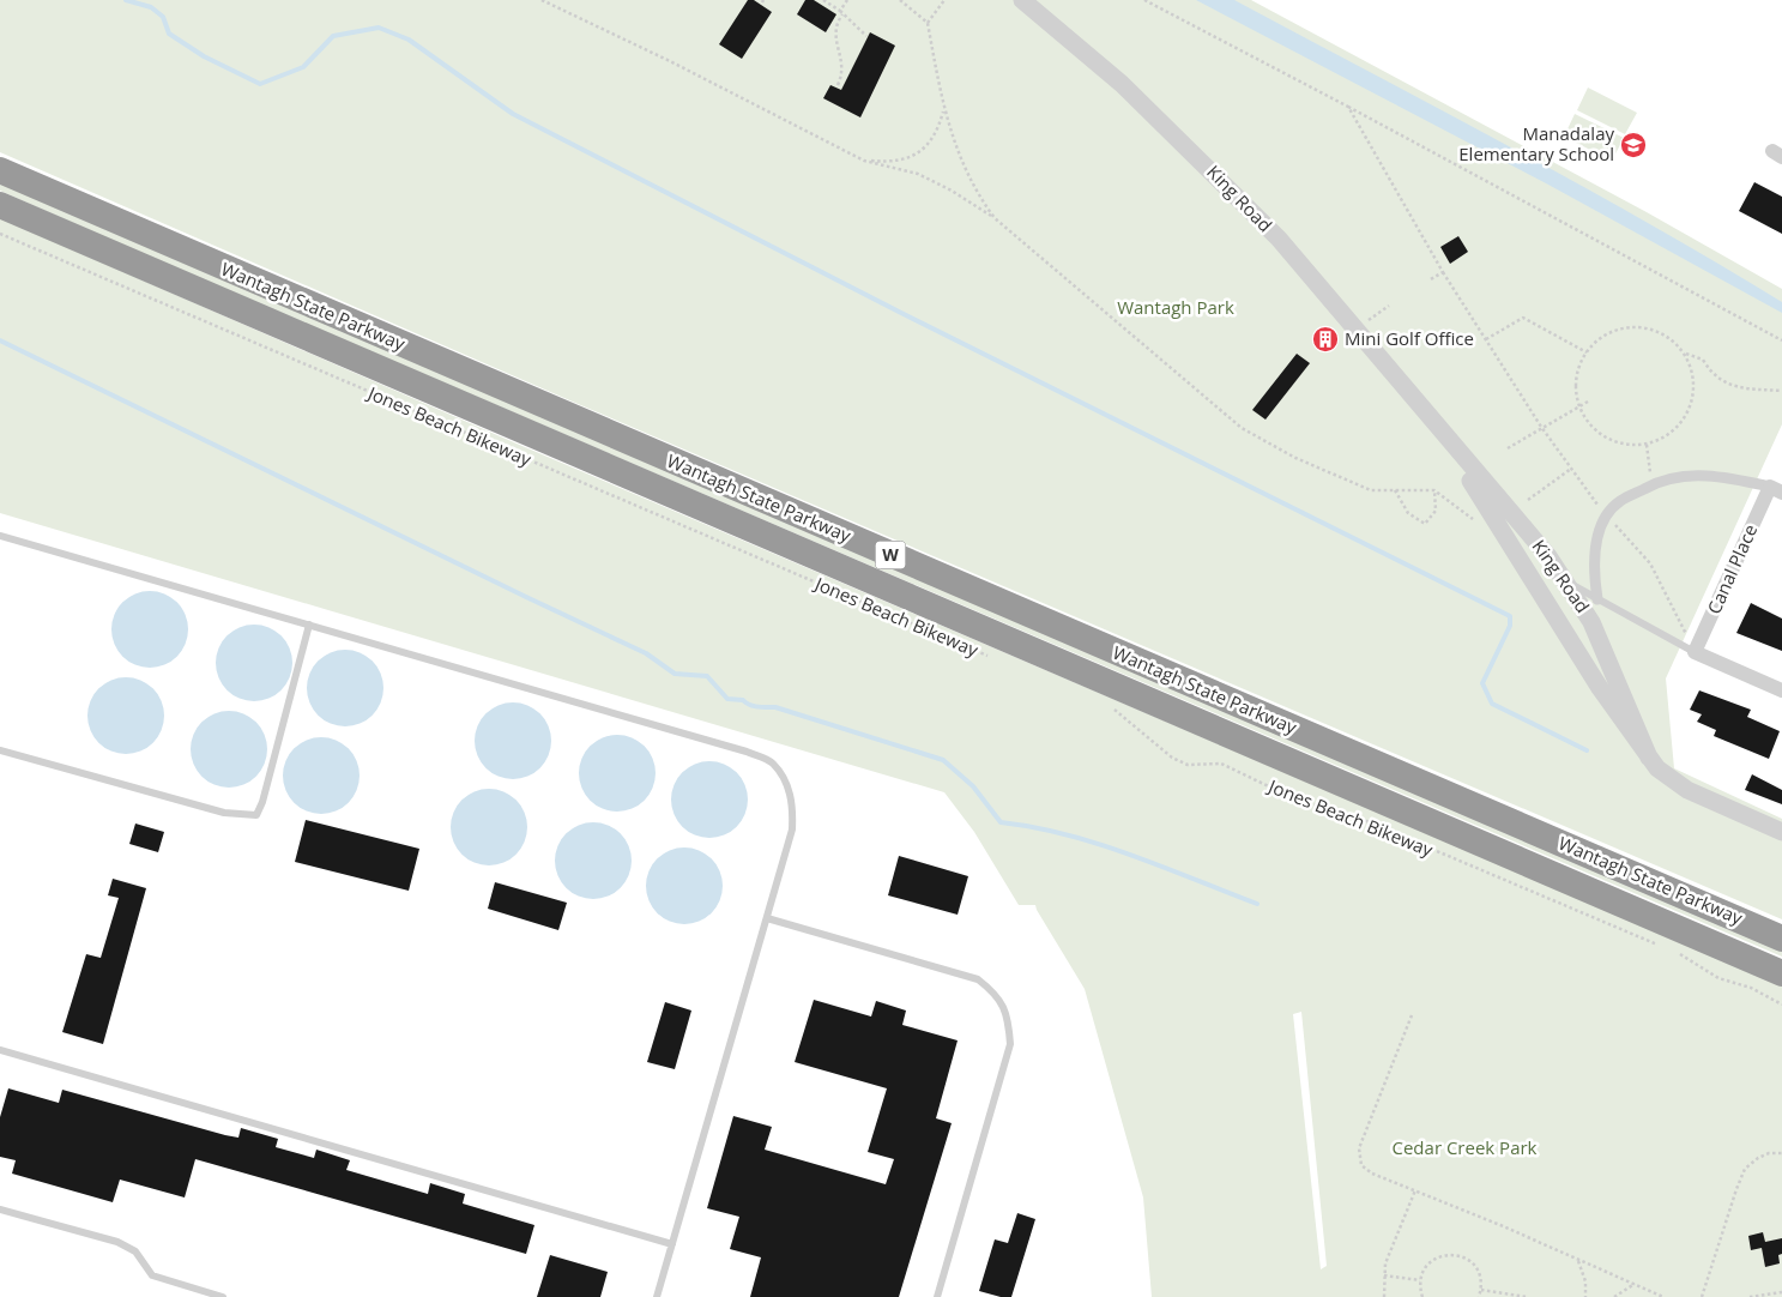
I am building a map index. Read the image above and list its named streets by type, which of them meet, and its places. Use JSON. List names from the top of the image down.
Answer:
{
  "streets": {
    "highway": ["Wantagh State Parkway", "W"],
    "street": ["King Road", "Canal Place"],
    "path": ["Jones Beach Bikeway"]
  },
  "parks": ["Wantagh Park", "Cedar Creek Park"],
  "places": {
    "school or university": ["Manadalay Elementary School"],
    "building": ["Mini Golf Office"]
  }
}
